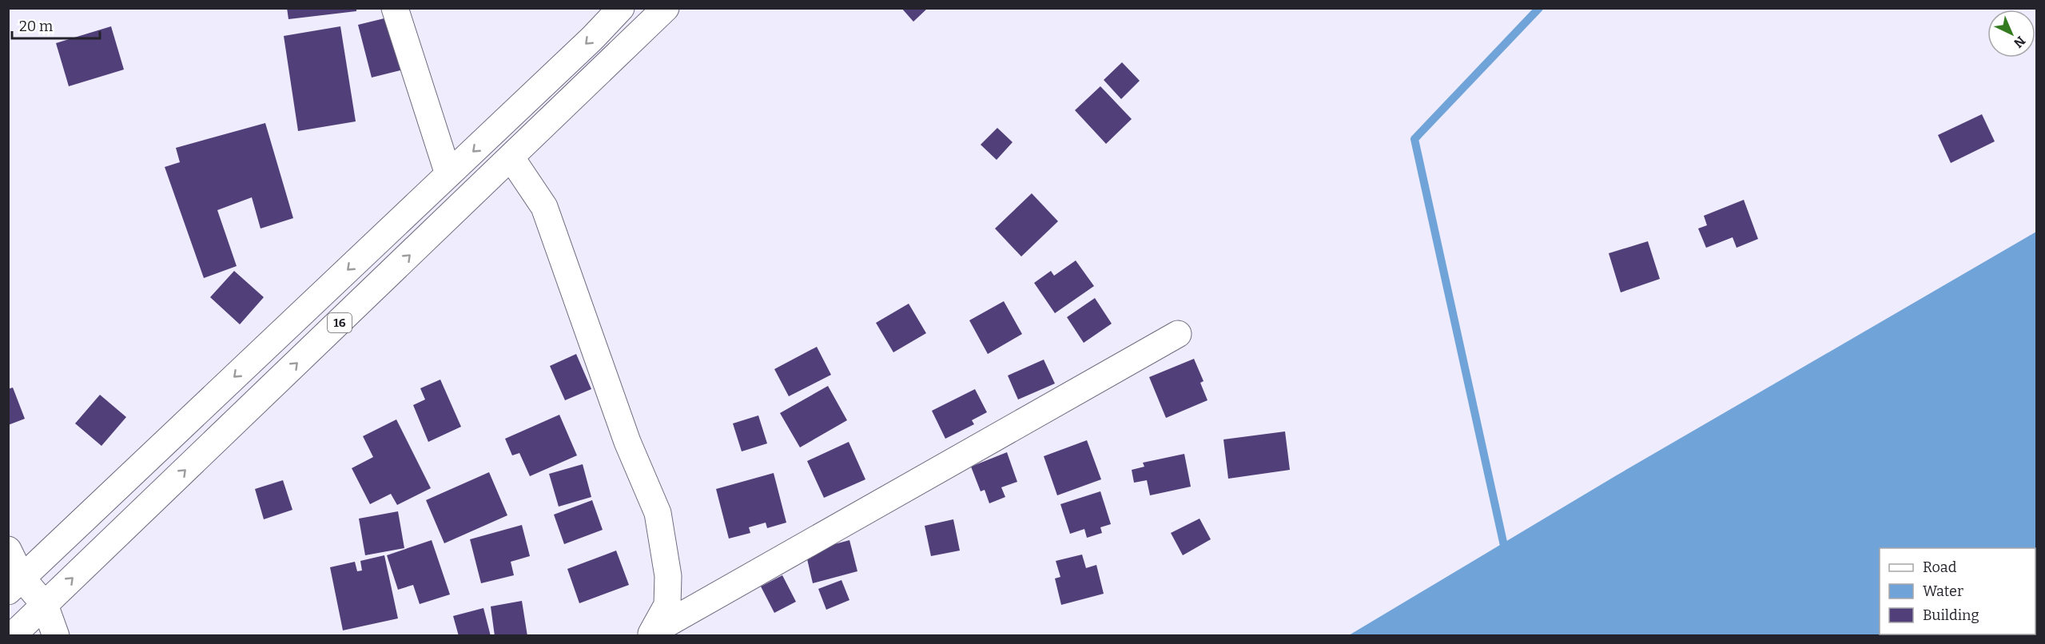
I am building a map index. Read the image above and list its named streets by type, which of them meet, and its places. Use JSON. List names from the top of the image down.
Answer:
{
  "streets": {
    "main road": ["16"]
  },
  "legend": ["Road", "Water", "Building"],
  "scale_bar": "20 m",
  "north": "bottom right"
}
